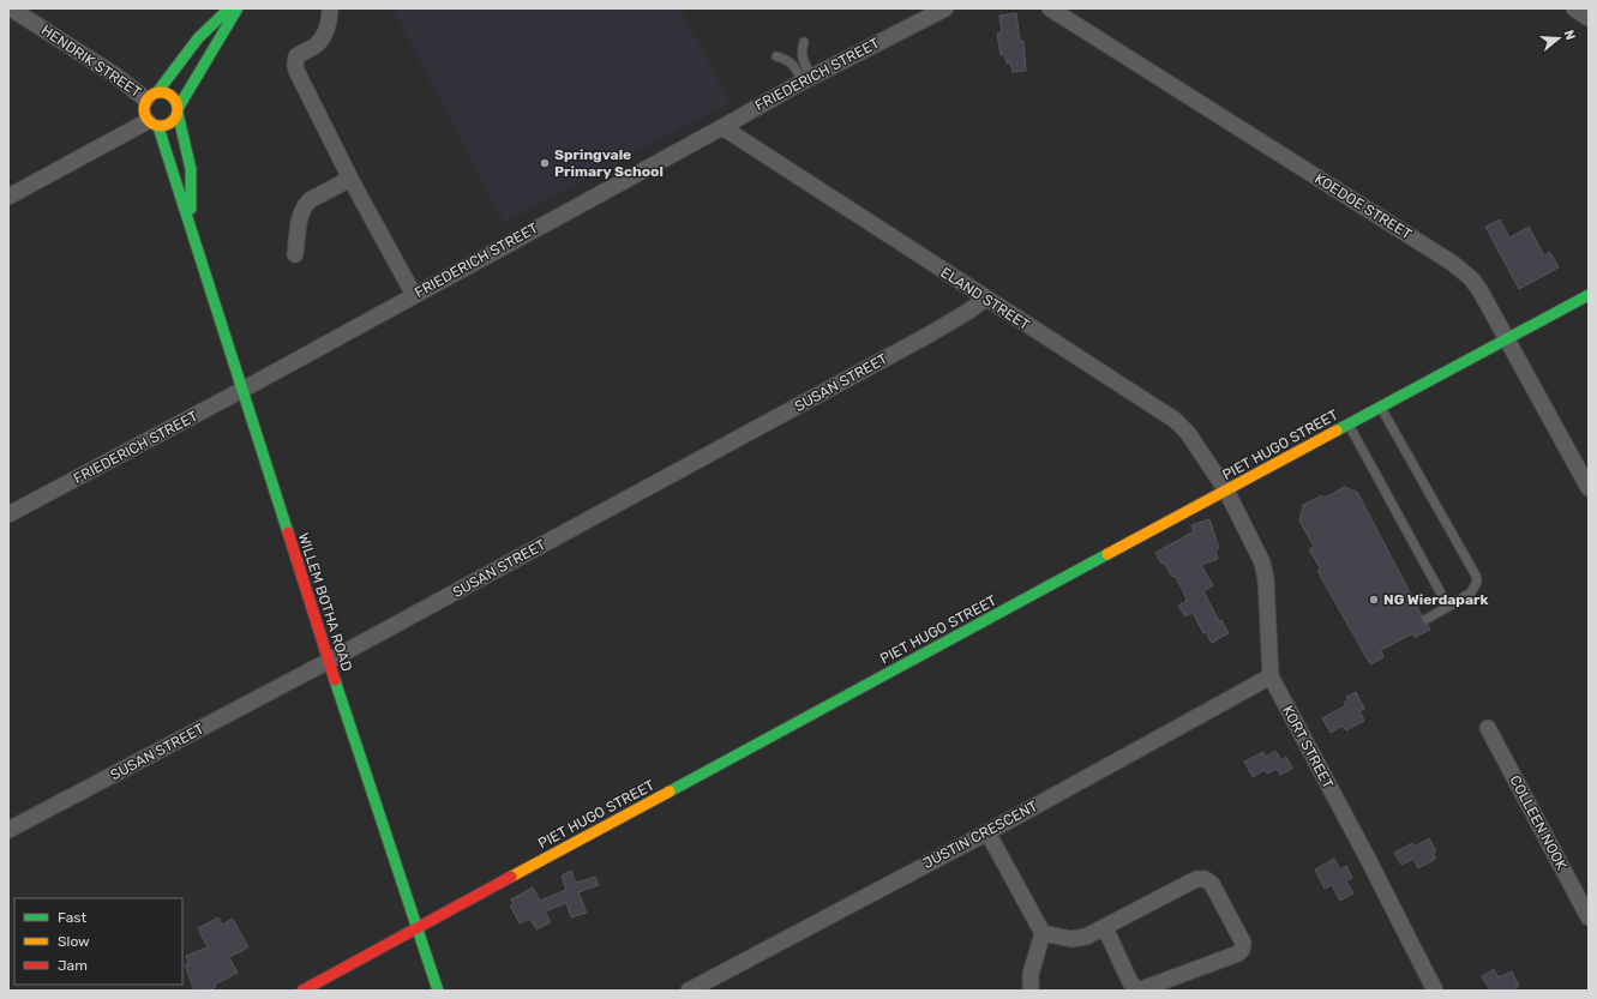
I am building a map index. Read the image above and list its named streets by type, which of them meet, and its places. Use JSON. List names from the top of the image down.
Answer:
{
  "streets": {
    "street": [
      "HENDRIK STREET",
      "FRIEDERICH STREET",
      "KOEDOE STREET",
      "ELAND STREET",
      "SUSAN STREET",
      "PIET HUGO STREET",
      "WILLEM BOTHA ROAD",
      "KORT STREET",
      "COLLEEN NOOK",
      "JUSTIN CRESCENT"
    ]
  },
  "crossings": [
    ["HENDRIK STREET", "WILLEM BOTHA ROAD"],
    ["FRIEDERICH STREET", "ELAND STREET"],
    ["FRIEDERICH STREET", "WILLEM BOTHA ROAD"],
    ["KOEDOE STREET", "PIET HUGO STREET"],
    ["ELAND STREET", "SUSAN STREET"],
    ["ELAND STREET", "PIET HUGO STREET"],
    ["ELAND STREET", "KORT STREET"],
    ["SUSAN STREET", "WILLEM BOTHA ROAD"],
    ["PIET HUGO STREET", "WILLEM BOTHA ROAD"],
    ["PIET HUGO STREET", "KORT STREET"],
    ["KORT STREET", "JUSTIN CRESCENT"]
  ],
  "places": ["Springvale Primary School", "NG Wierdapark"],
  "legend": ["Fast", "Slow", "Jam"],
  "north": "right"
}
